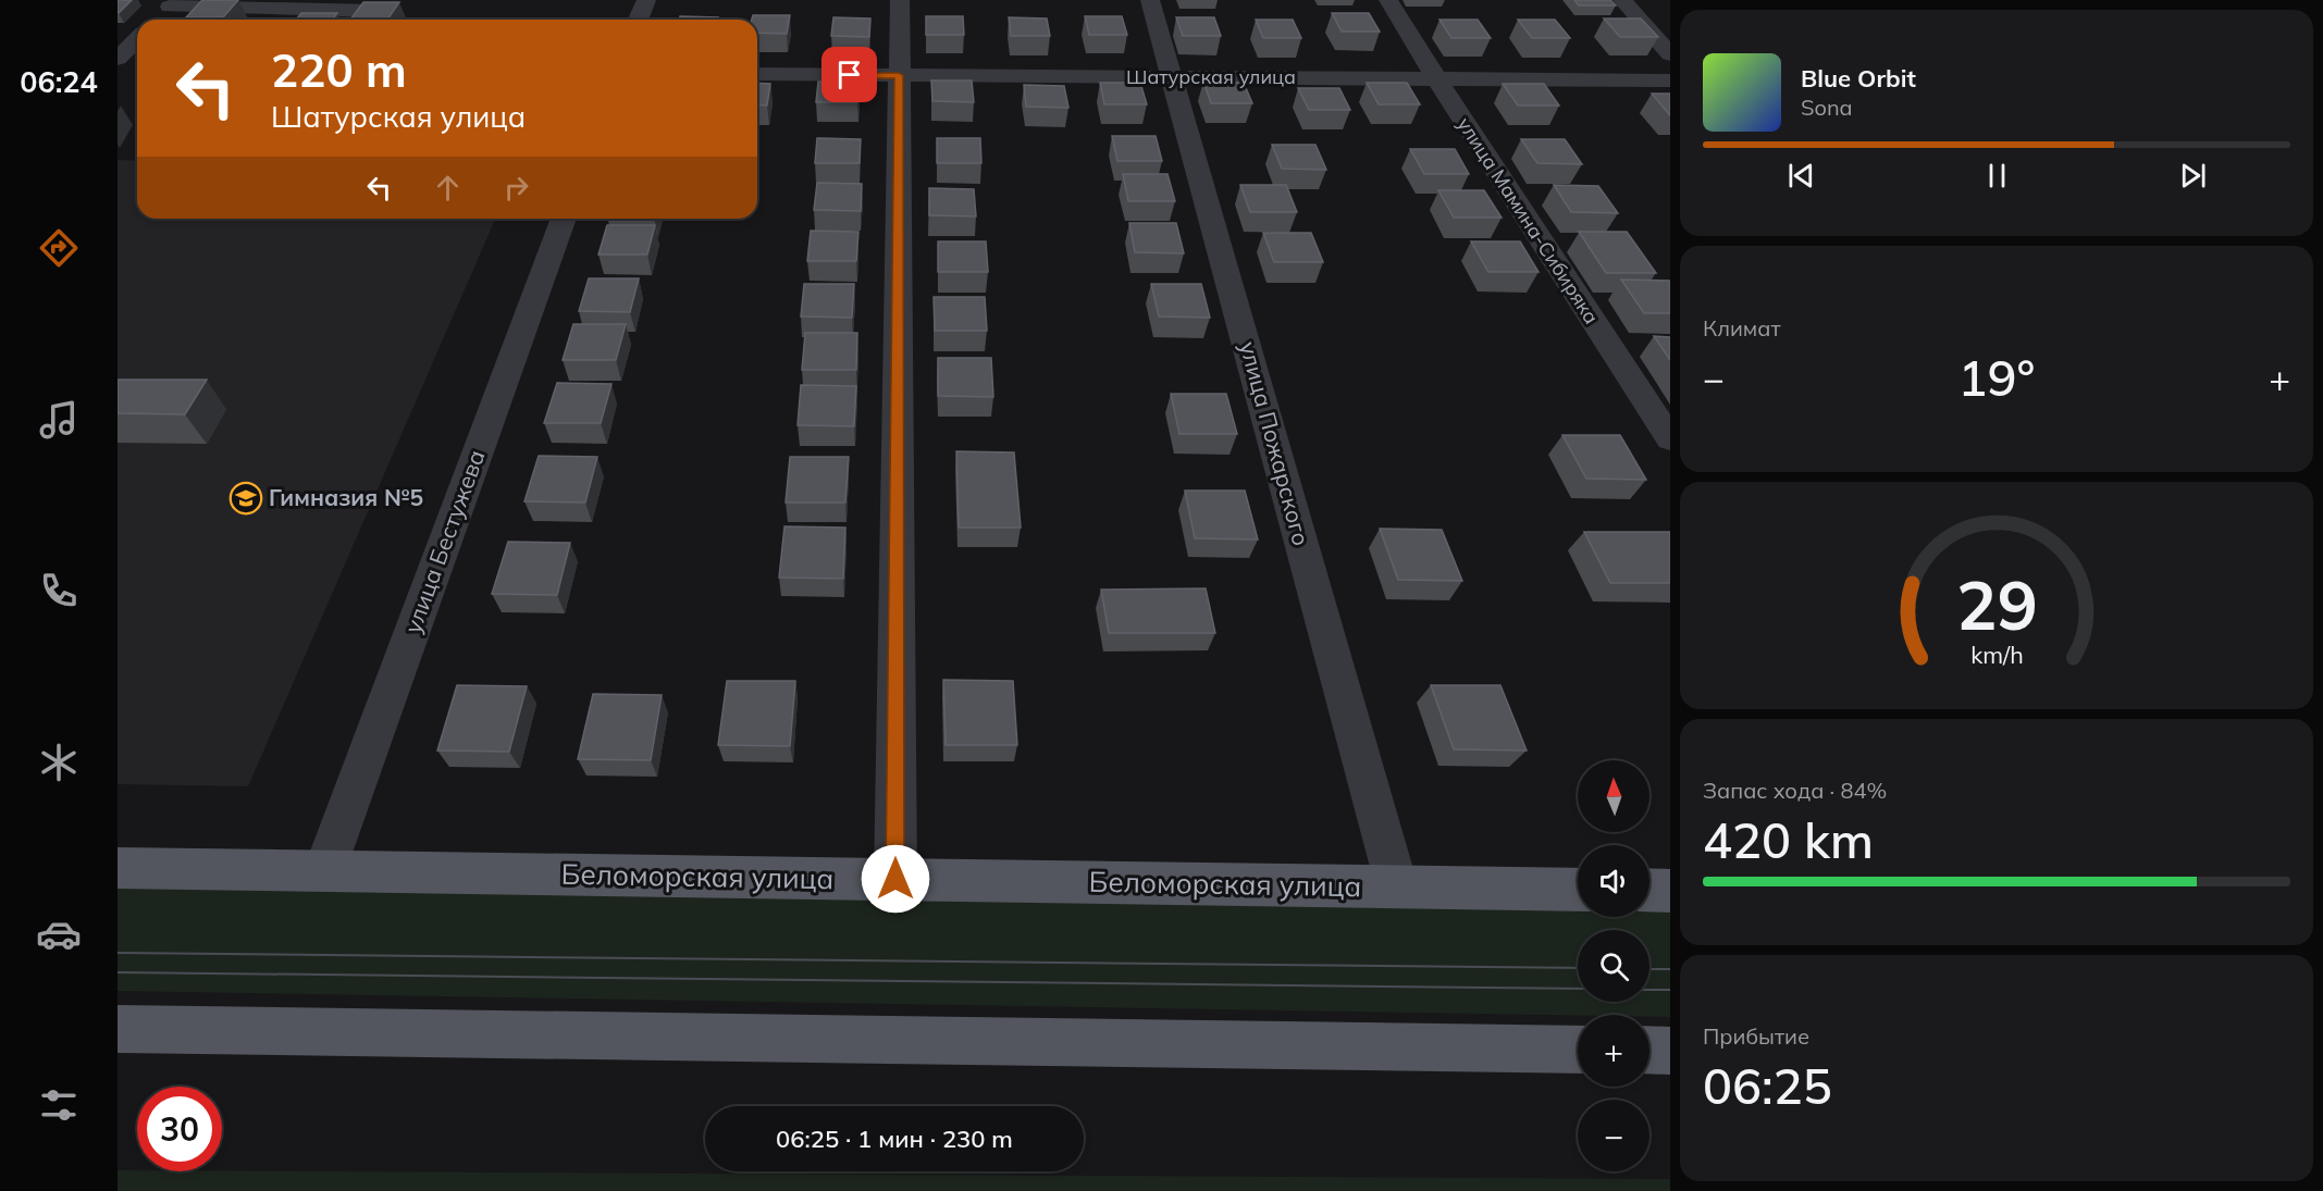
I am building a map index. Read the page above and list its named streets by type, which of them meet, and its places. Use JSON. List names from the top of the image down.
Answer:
{
  "streets": {
    "main road": ["Беломорская улица"],
    "street": [
      "Шатурская улица",
      "улица Мамина-Сибиряка",
      "улица Пожарского",
      "улица Бестужева"
    ]
  },
  "crossings": [
    ["Шатурская улица", "улица Мамина-Сибиряка"],
    ["Шатурская улица", "улица Пожарского"],
    ["улица Пожарского", "Беломорская улица"],
    ["улица Бестужева", "Беломорская улица"]
  ],
  "places": {
    "school or university": ["Гимназия №5"]
  },
  "north": "top",
  "page": {
    "tabs": "06:24",
    "turn": ["220 m", "Шатурская улица"],
    "song": ["Blue Orbit", "Sona"],
    "tile": [
      "Климат",
      ["Запас хода · 84%", "420 km"],
      ["Прибытие", "06:25"]
    ],
    "heat": ["−", "19°", "+"],
    "map_buttons": ["+", "−"],
    "limit": "30",
    "trip": "06:25 · 1 мин · 230 m",
    "gauge": ["29", "km/h"]
  }
}
